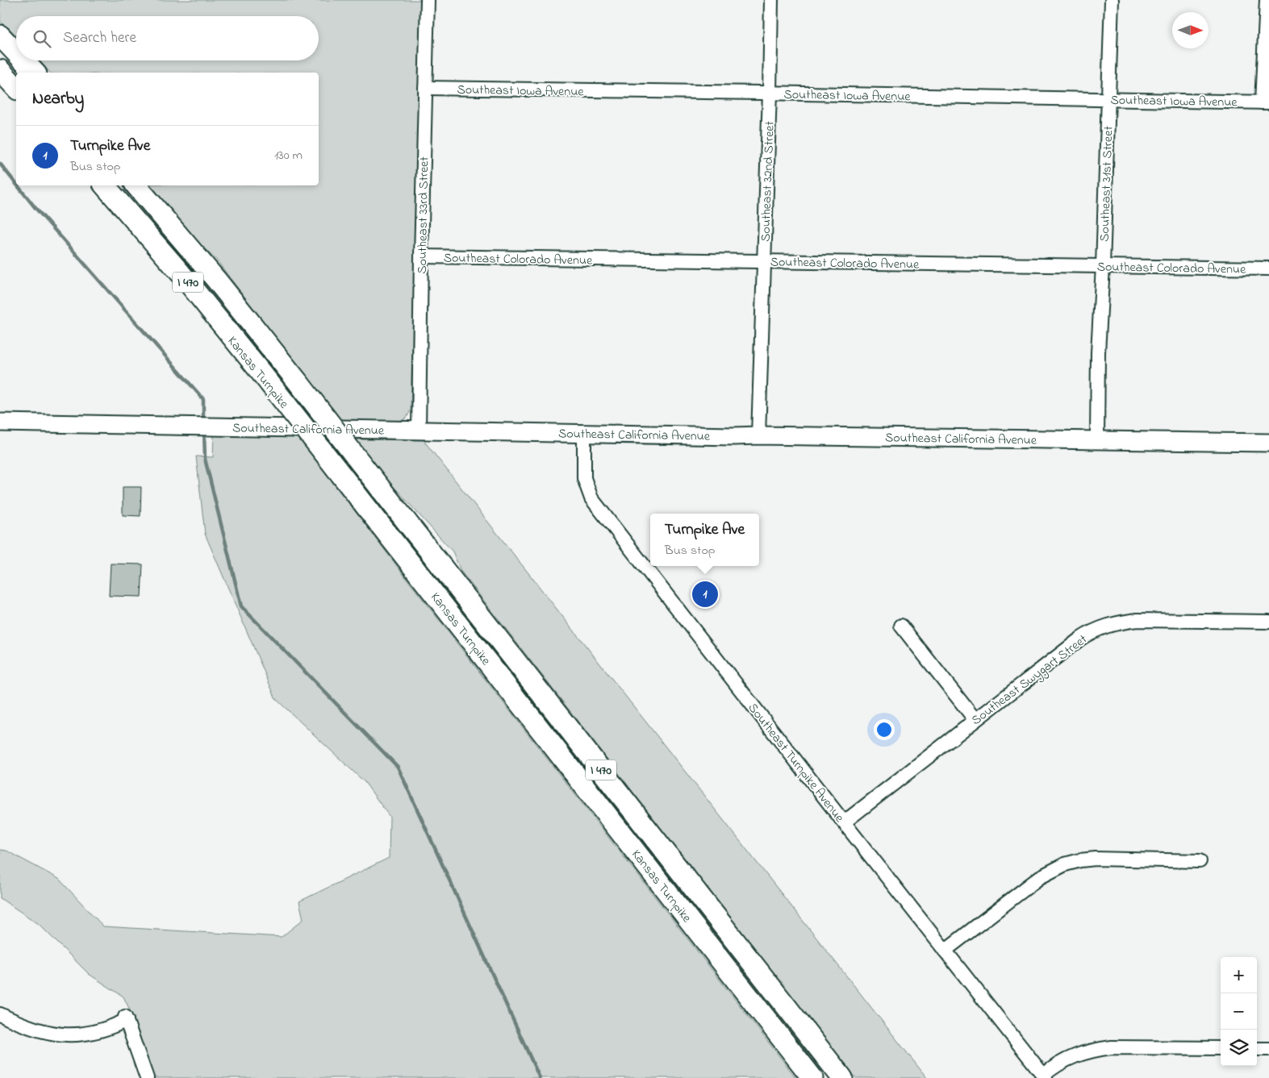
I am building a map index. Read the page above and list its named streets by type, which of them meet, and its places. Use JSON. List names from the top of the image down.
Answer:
{
  "streets": {
    "highway": ["I 470", "Kansas Turnpike"],
    "main road": ["Southeast California Avenue"],
    "street": [
      "Southeast Iowa Avenue",
      "Southeast 32nd Street",
      "Southeast 31st Street",
      "Southeast 33rd Street",
      "Southeast Colorado Avenue",
      "Southeast Swygart Street",
      "Southeast Turnpike Avenue"
    ]
  },
  "crossings": [
    ["Southeast Iowa Avenue", "Southeast 32nd Street"],
    ["Southeast Iowa Avenue", "Southeast 31st Street"],
    ["Southeast Iowa Avenue", "Southeast 33rd Street"],
    ["Southeast 32nd Street", "Southeast Colorado Avenue"],
    ["Southeast 32nd Street", "Southeast California Avenue"],
    ["Southeast 31st Street", "Southeast Colorado Avenue"],
    ["Southeast 31st Street", "Southeast California Avenue"],
    ["Southeast 33rd Street", "Southeast Colorado Avenue"],
    ["Southeast 33rd Street", "Southeast California Avenue"],
    ["Southeast California Avenue", "Southeast Turnpike Avenue"],
    ["Southeast Swygart Street", "Southeast Turnpike Avenue"]
  ],
  "north": "right",
  "page": {
    "search": "Search here",
    "heading": "Nearby",
    "list": [
      {
        "mark": "1",
        "name": "Turnpike Ave",
        "note": "Bus stop",
        "value": "130 m"
      }
    ],
    "popup": ["Turnpike Ave", "Bus stop"],
    "pins": "1",
    "map_buttons": ["+", "−"]
  }
}
